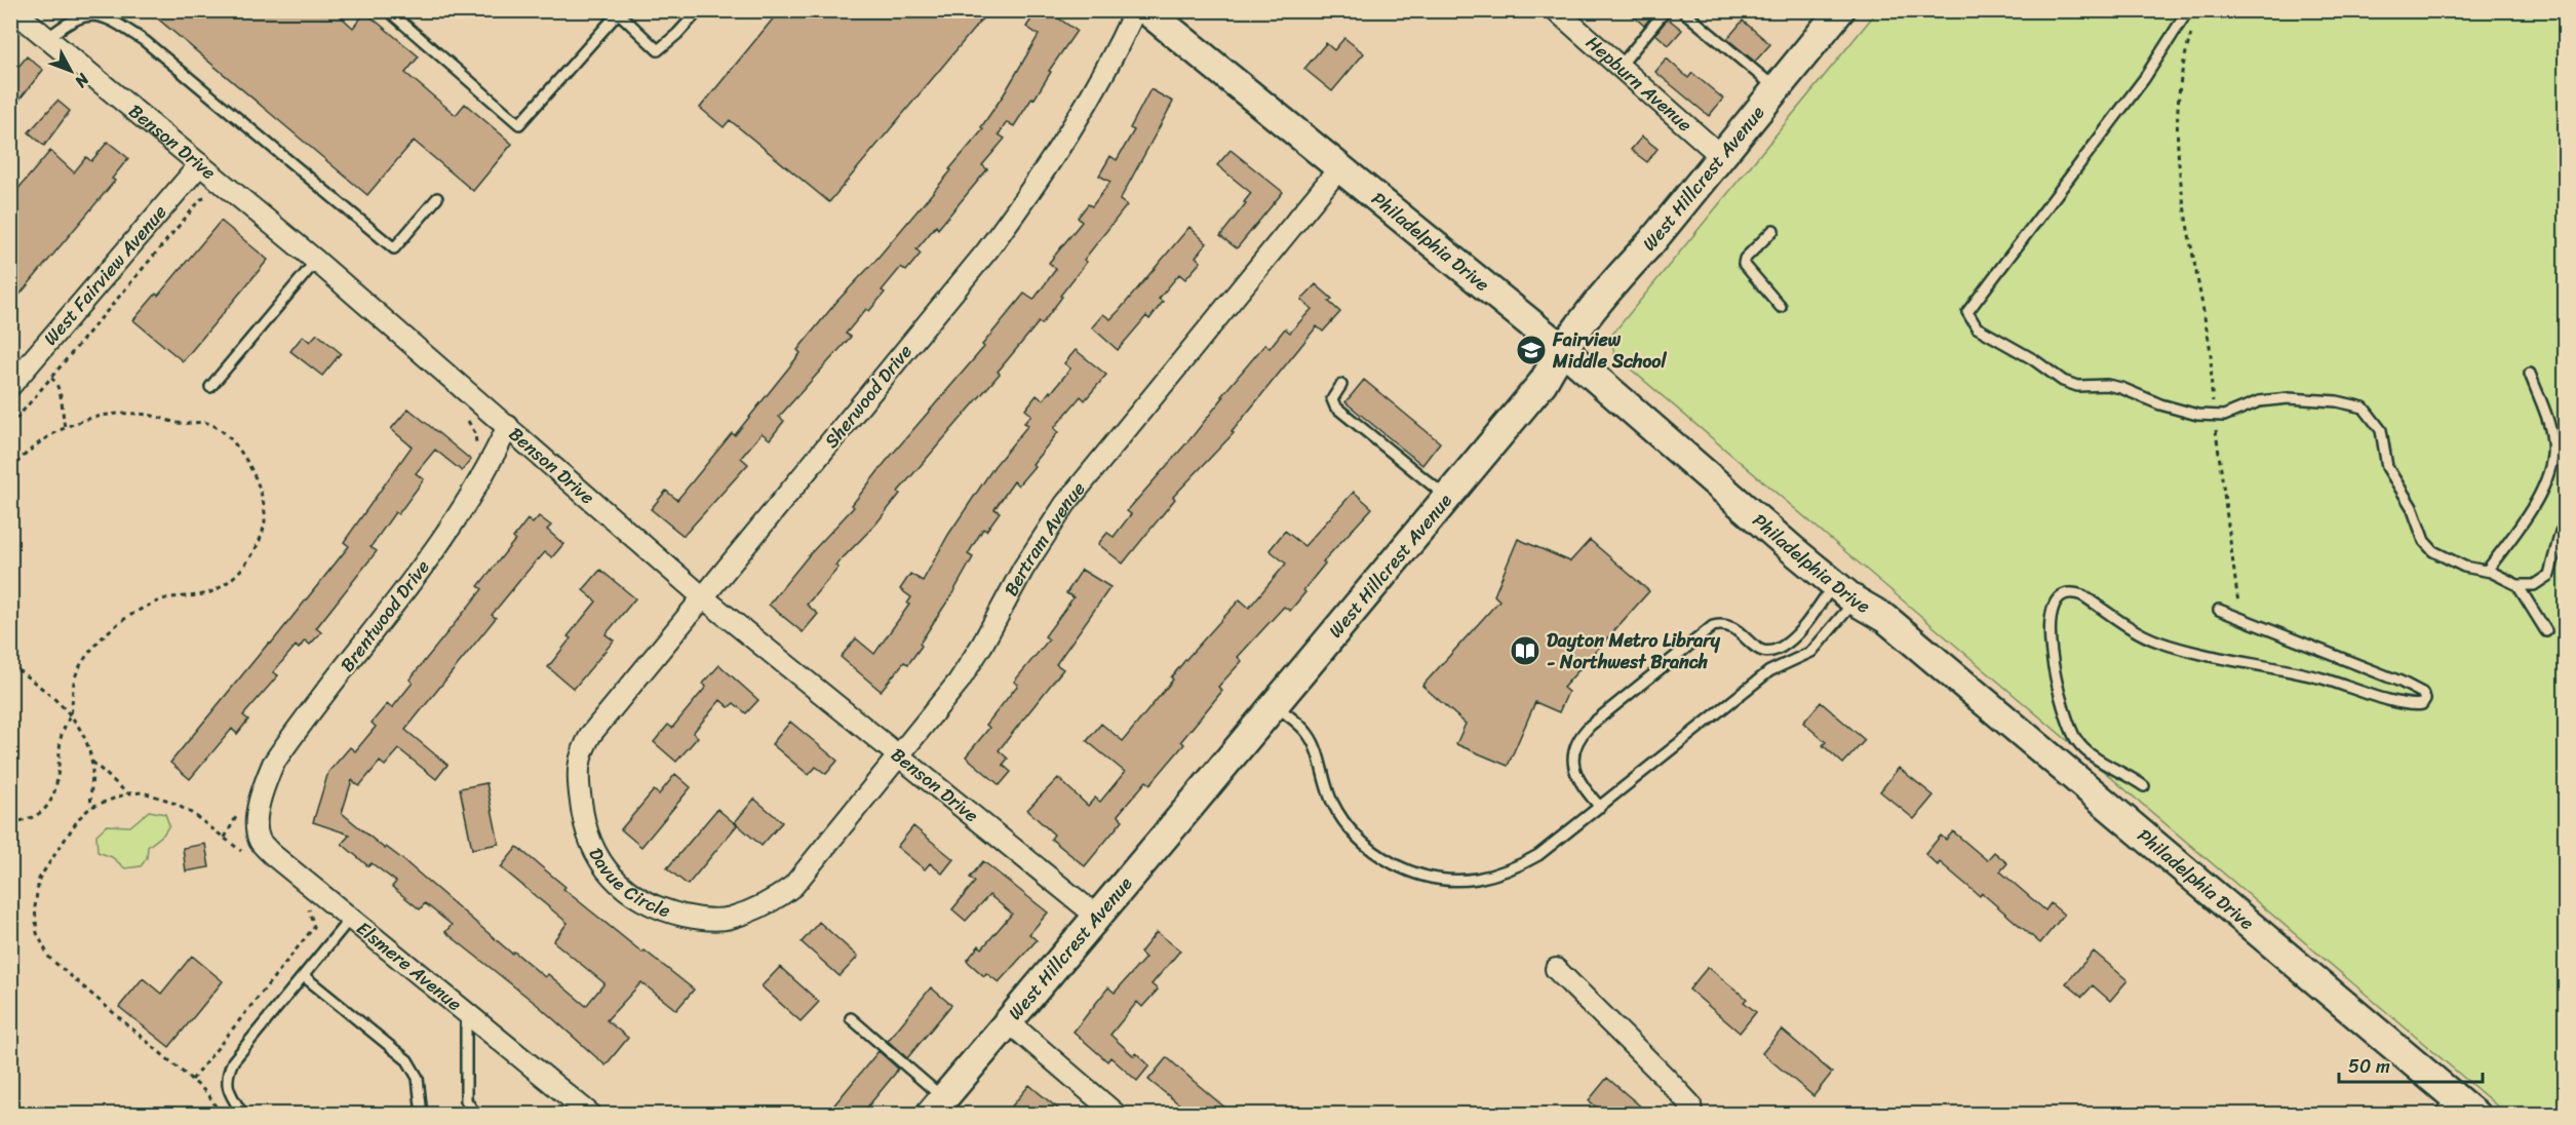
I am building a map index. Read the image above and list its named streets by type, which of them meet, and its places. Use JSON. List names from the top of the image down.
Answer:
{
  "streets": {
    "main road": ["West Hillcrest Avenue", "Philadelphia Drive"],
    "street": [
      "Hepburn Avenue",
      "Benson Drive",
      "West Fairview Avenue",
      "Sherwood Drive",
      "Bertram Avenue",
      "Brentwood Drive",
      "Davue Circle",
      "Elsmere Avenue"
    ]
  },
  "crossings": [
    ["Hepburn Avenue", "West Hillcrest Avenue"],
    ["Benson Drive", "West Hillcrest Avenue"],
    ["Benson Drive", "West Fairview Avenue"],
    ["Benson Drive", "Sherwood Drive"],
    ["Benson Drive", "Bertram Avenue"],
    ["Benson Drive", "Brentwood Drive"],
    ["West Hillcrest Avenue", "Philadelphia Drive"],
    ["Philadelphia Drive", "Bertram Avenue"],
    ["Sherwood Drive", "Davue Circle"],
    ["Bertram Avenue", "Davue Circle"],
    ["Brentwood Drive", "Elsmere Avenue"]
  ],
  "places": {
    "school or university": ["Fairview Middle School"],
    "library": ["Dayton Metro Library - Northwest Branch"]
  },
  "scale_bar": "50 m",
  "north": "bottom right"
}
